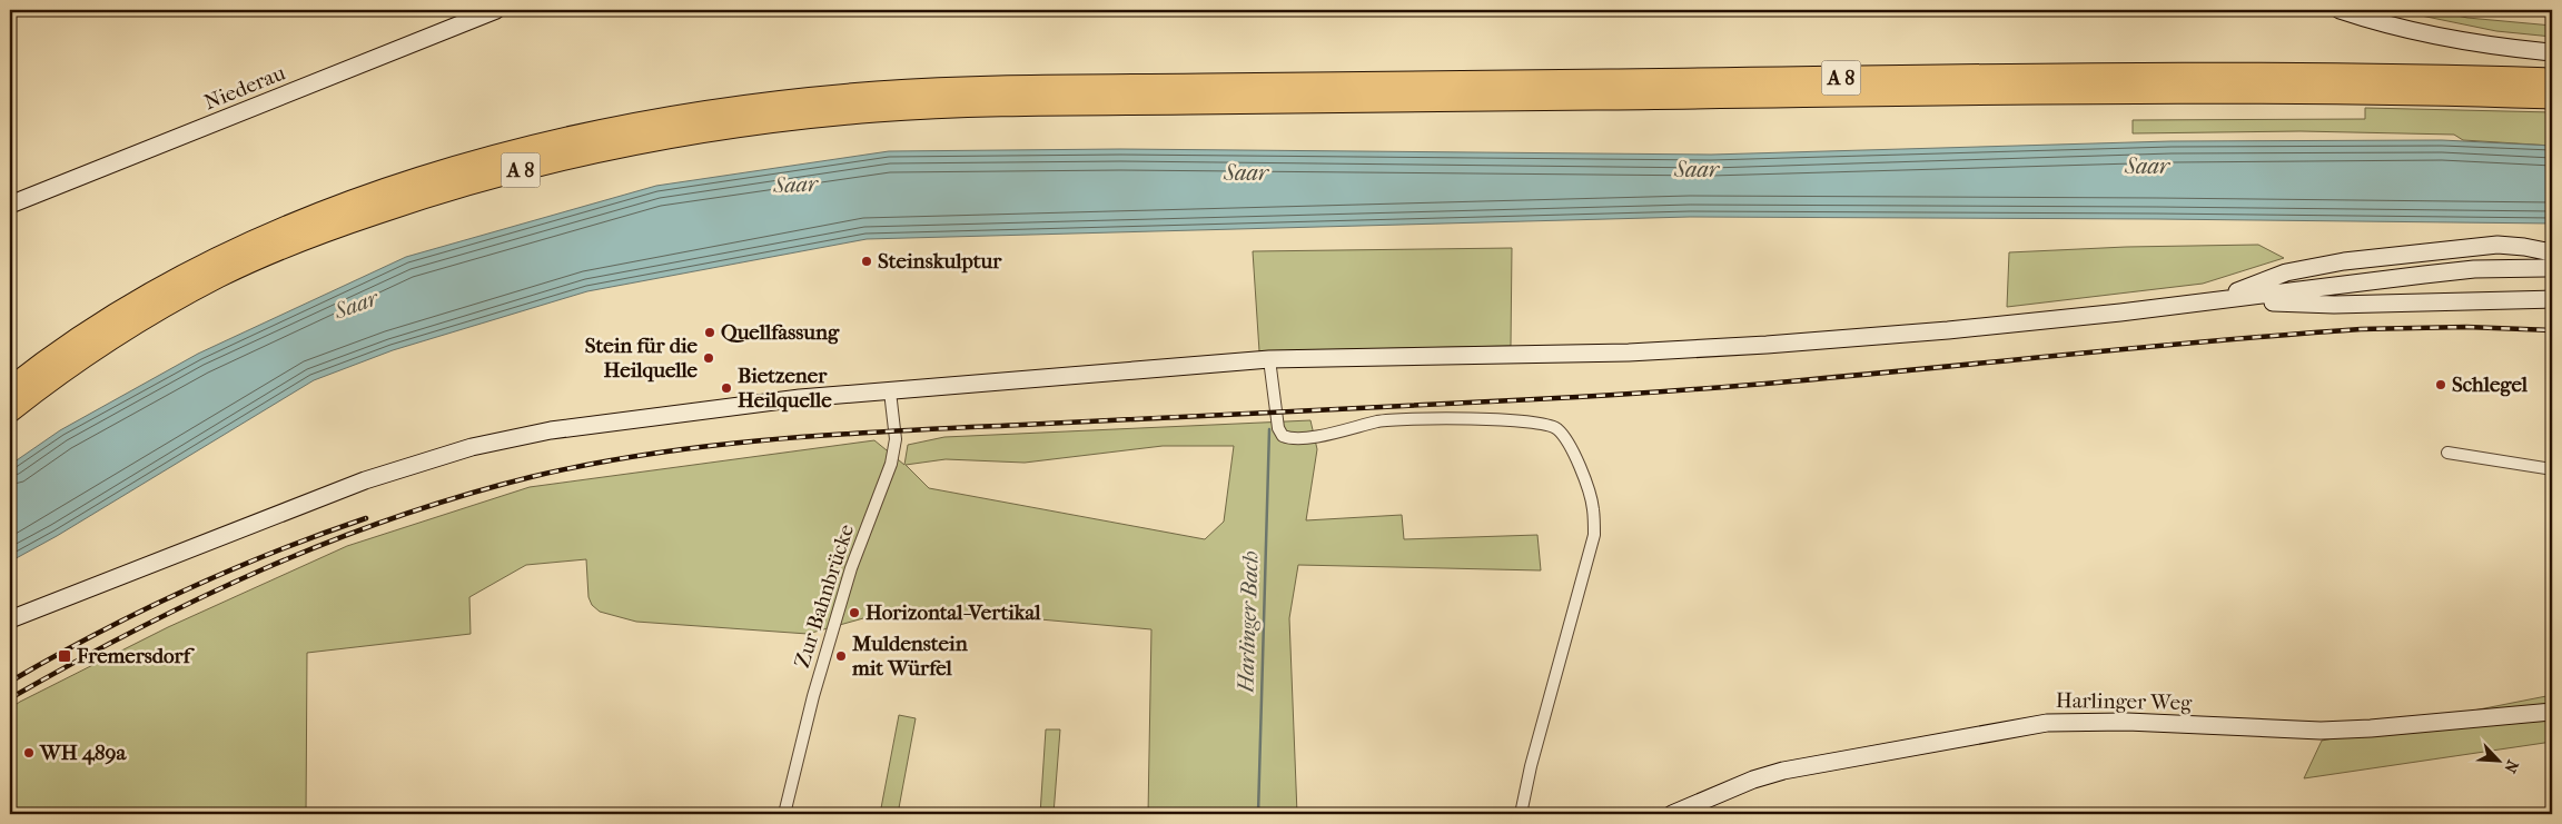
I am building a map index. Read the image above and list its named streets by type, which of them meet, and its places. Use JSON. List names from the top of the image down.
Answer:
{
  "streets": {
    "highway": ["A 8"],
    "main road": ["Niederau", "Harlinger Weg"],
    "street": ["Zur Bahnbrücke"]
  },
  "water": ["Saar", "Harlinger Bach"],
  "places": {
    "other": [
      "Steinskulptur",
      "Quellfassung",
      "Stein für die Heilquelle",
      "Schlegel",
      "Bietzener Heilquelle",
      "Horizontal-Vertikal",
      "Muldenstein mit Würfel",
      "WH 489a"
    ],
    "transit": ["Fremersdorf"]
  },
  "north": "bottom right"
}
